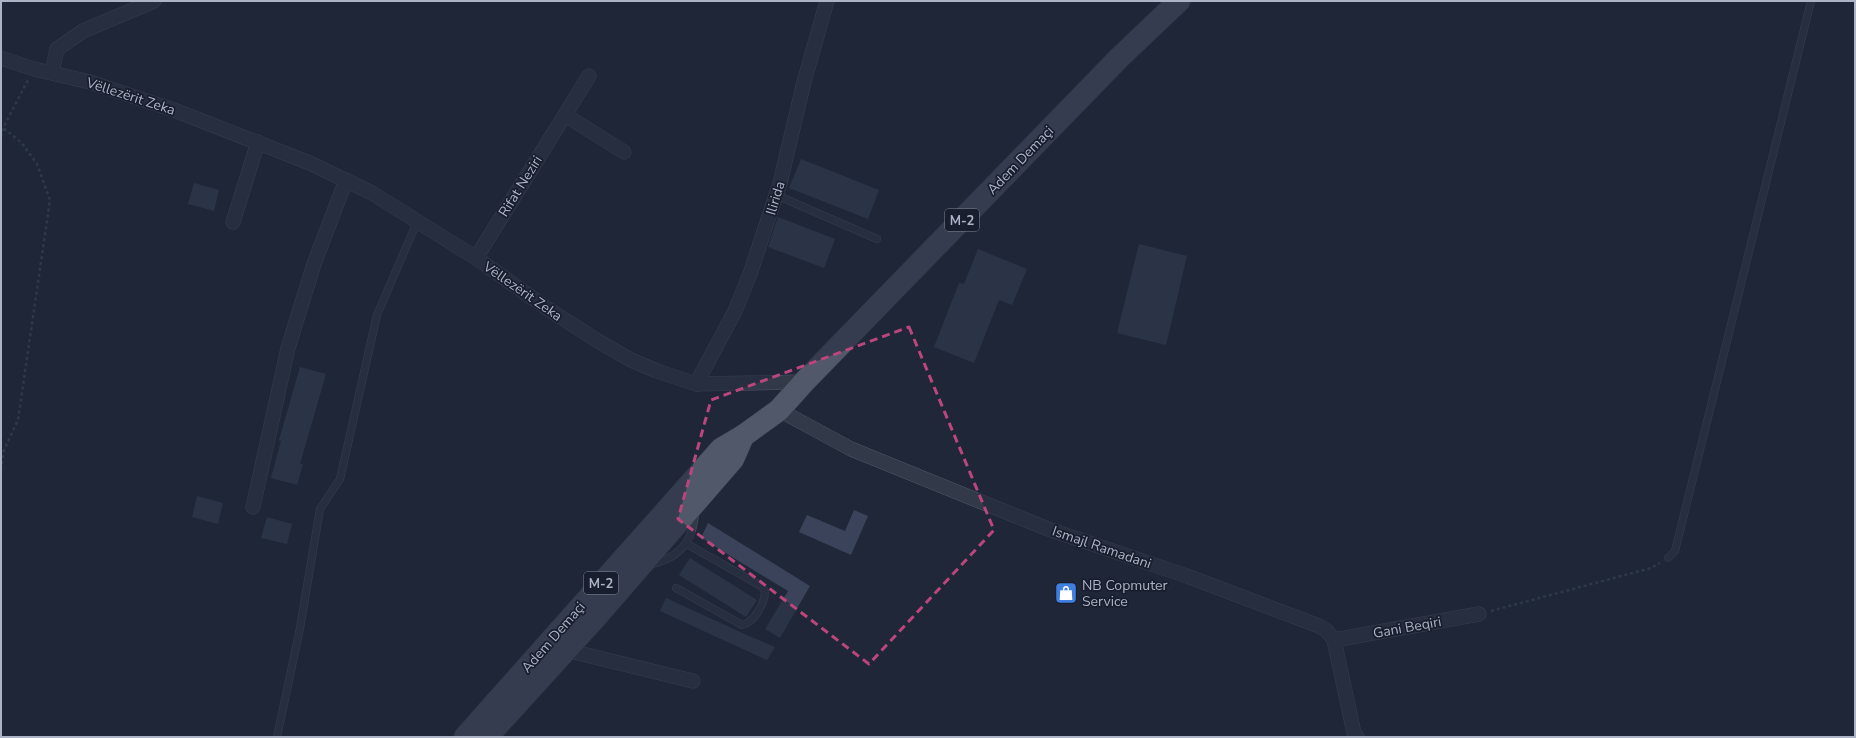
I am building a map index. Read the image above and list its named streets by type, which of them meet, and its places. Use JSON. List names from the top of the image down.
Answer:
{
  "streets": {
    "main road": ["Adem Demaçi", "M-2"],
    "street": [
      "Vëllezërit Zeka",
      "Rifat Neziri",
      "Ilirida",
      "Ismajl Ramadani",
      "Gani Beqiri"
    ]
  },
  "crossings": [
    ["Vëllezërit Zeka", "Adem Demaçi"],
    ["Vëllezërit Zeka", "Rifat Neziri"],
    ["Vëllezërit Zeka", "Ilirida"],
    ["Adem Demaçi", "Ismajl Ramadani"],
    ["Ismajl Ramadani", "Gani Beqiri"]
  ],
  "places": {
    "shop": ["NB Copmuter Service"]
  }
}
